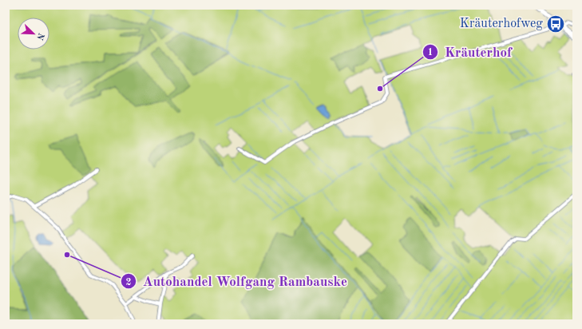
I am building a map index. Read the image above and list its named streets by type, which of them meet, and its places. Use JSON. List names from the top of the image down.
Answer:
{
  "places": {
    "bus stop": ["Kräuterhofweg"],
    "other": ["Kräuterhof", "Autohandel Wolfgang Rambauske"]
  },
  "north": "bottom right"
}
